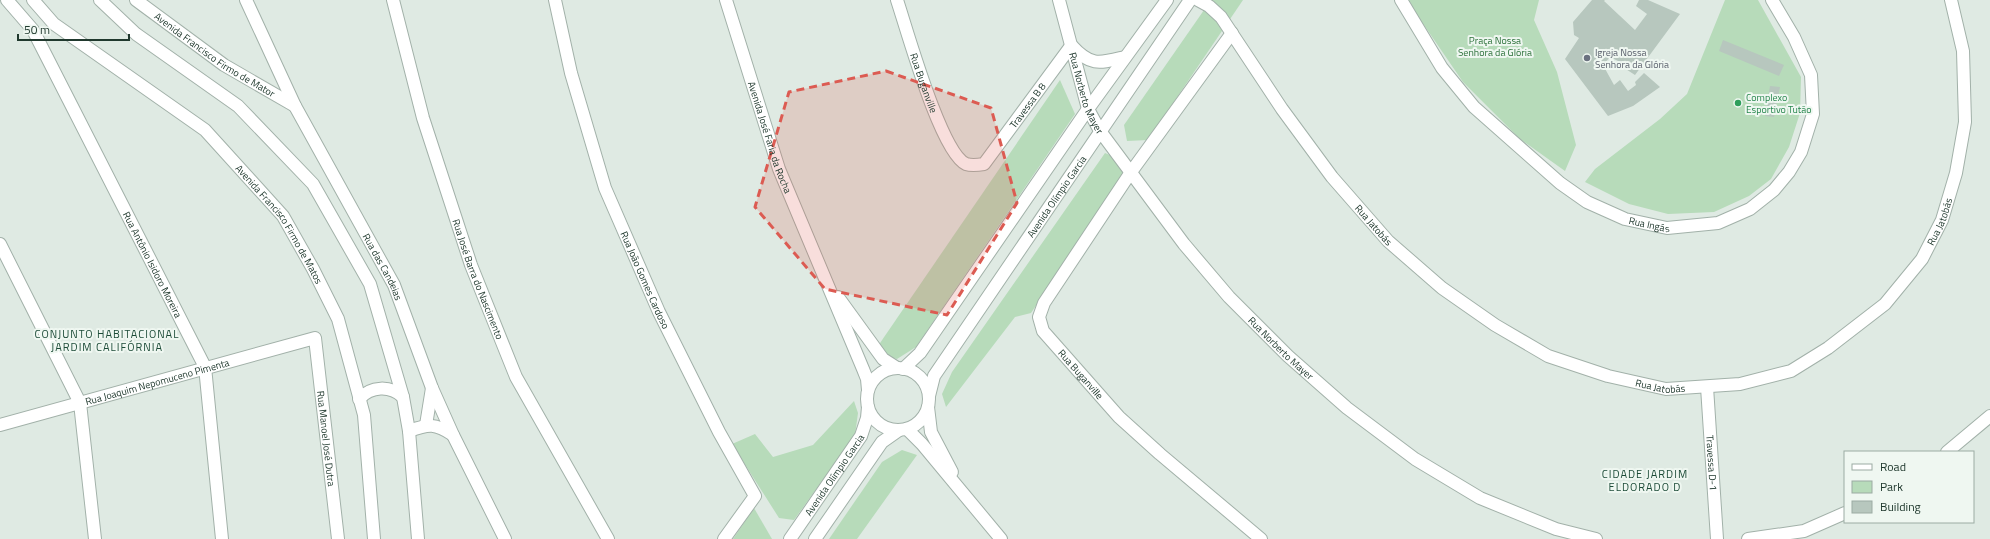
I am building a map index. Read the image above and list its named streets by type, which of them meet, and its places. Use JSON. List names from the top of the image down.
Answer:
{
  "streets": {
    "street": [
      "Avenida Francisco Firmo de Mator",
      "Rua Buganville",
      "Rua Norberto Mayer",
      "Travessa B 8",
      "Avenida José Faria da Rocha",
      "Avenida Olímpio Garcia",
      "Rua Jatobás",
      "Rua Ingás",
      "Avenida Francisco Firmo de Matos",
      "Rua Antônio Isidoro Moreira",
      "Rua das Candeias",
      "Rua José Barra do Nascimento",
      "Rua João Gomes Cardoso",
      "Rua Joaquim Nepomuceno Pimenta",
      "Rua Manoel José Dutra",
      "Travessa D-1"
    ]
  },
  "crossings": [
    ["Avenida Francisco Firmo de Mator", "Rua das Candeias"],
    ["Rua Buganville", "Rua Norberto Mayer"],
    ["Rua Buganville", "Travessa B 8"],
    ["Rua Norberto Mayer", "Travessa B 8"],
    ["Rua Norberto Mayer", "Avenida Olímpio Garcia"],
    ["Avenida José Faria da Rocha", "Avenida Olímpio Garcia"],
    ["Rua Jatobás", "Travessa D-1"],
    ["Rua Antônio Isidoro Moreira", "Rua Joaquim Nepomuceno Pimenta"],
    ["Rua Joaquim Nepomuceno Pimenta", "Rua Manoel José Dutra"]
  ],
  "districts": ["CONJUNTO HABITACIONAL JARDIM CALIFÓRNIA", "CIDADE JARDIM ELDORADO D"],
  "parks": ["Praça Nossa Senhora da Glória"],
  "places": ["Igreja Nossa Senhora da Glória", "Complexo Esportivo Tutão"],
  "legend": ["Road", "Park", "Building"],
  "scale_bar": "50 m"
}
